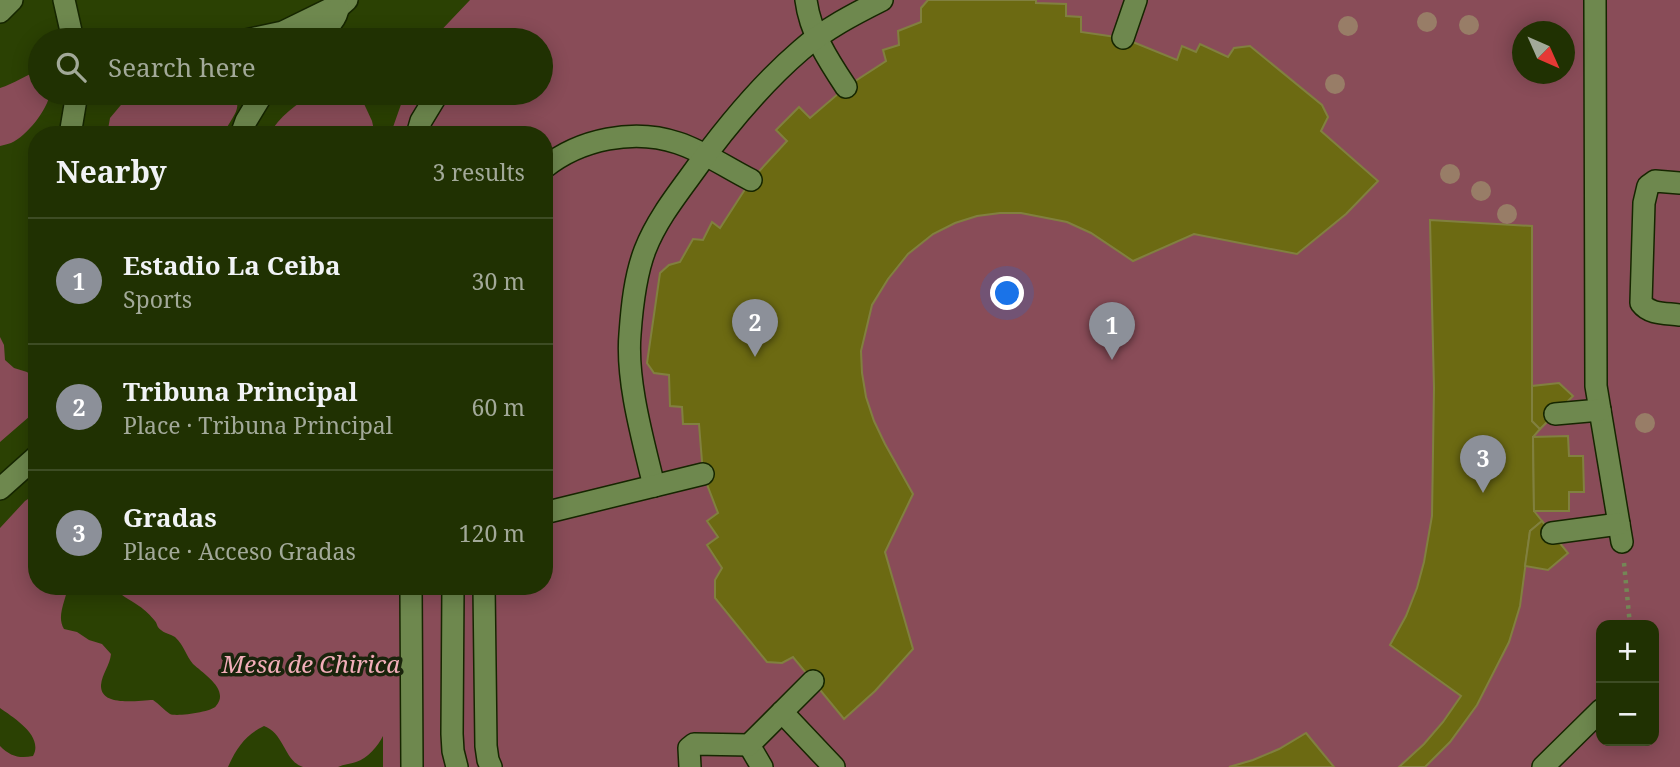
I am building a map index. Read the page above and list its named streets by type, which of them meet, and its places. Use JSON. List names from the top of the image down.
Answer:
{
  "parks": ["Mesa de Chirica"],
  "north": "bottom right",
  "page": {
    "search": "Search here",
    "heading": ["Nearby", "3 results"],
    "list": [
      {
        "mark": "1",
        "name": "Estadio La Ceiba",
        "note": "Sports",
        "value": "30 m"
      },
      {
        "mark": "2",
        "name": "Tribuna Principal",
        "note": "Place · Tribuna Principal",
        "value": "60 m"
      },
      {
        "mark": "3",
        "name": "Gradas",
        "note": "Place · Acceso Gradas",
        "value": "120 m"
      }
    ],
    "pins": ["2", "1", "3"],
    "map_buttons": ["+", "−"]
  }
}
